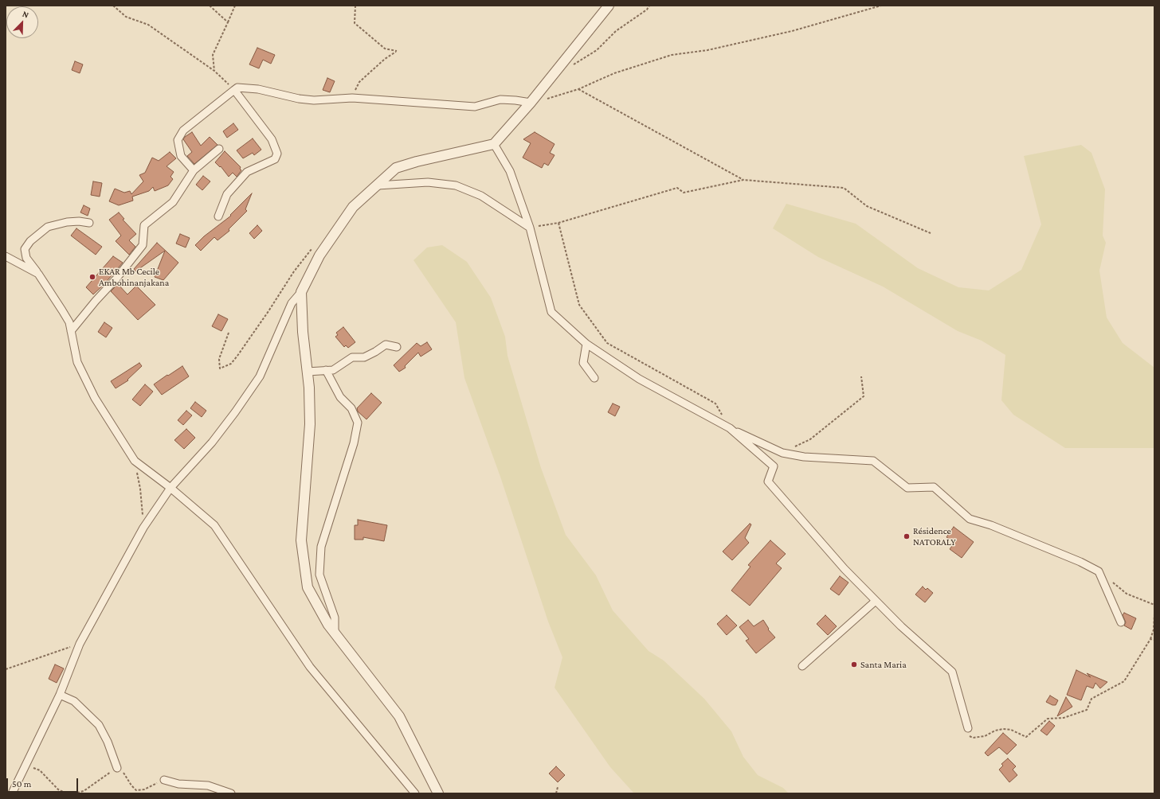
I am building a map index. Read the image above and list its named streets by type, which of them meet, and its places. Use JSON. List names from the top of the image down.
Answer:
{
  "places": ["EKAR Mb Cecile Ambohinanjakana", "Résidence NATORALY", "Santa Maria"],
  "scale_bar": "50 m",
  "north": "top right"
}
